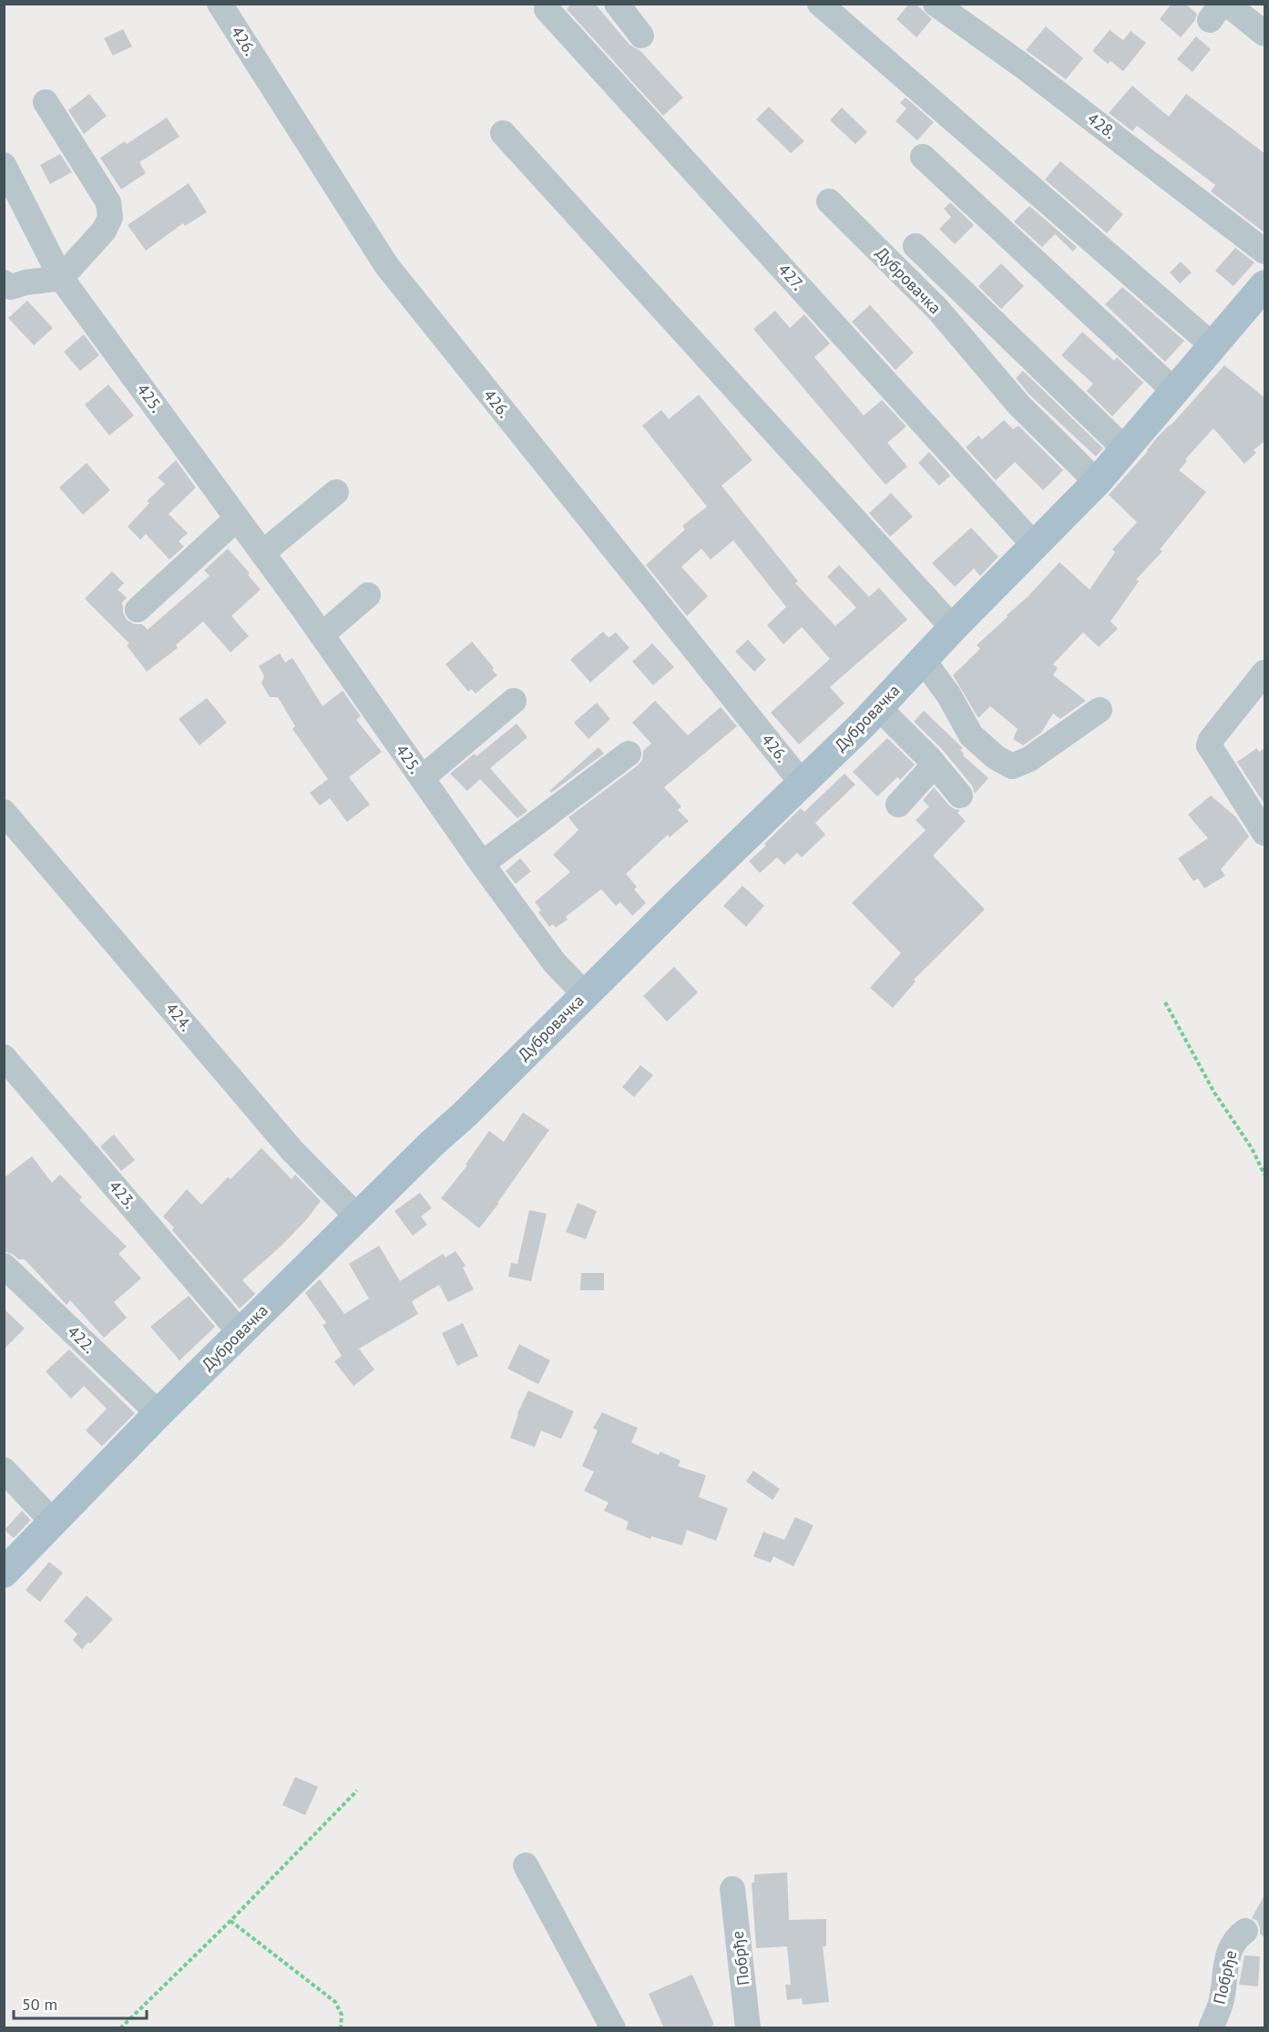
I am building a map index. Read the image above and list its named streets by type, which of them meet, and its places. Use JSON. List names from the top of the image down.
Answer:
{
  "streets": {
    "main road": ["Дубровачка"],
    "street": [
      "426.",
      "428.",
      "427.",
      "425.",
      "424.",
      "423.",
      "422.",
      "Побрђе"
    ]
  },
  "crossings": [
    ["426.", "Дубровачка"],
    ["427.", "Дубровачка"],
    ["Дубровачка", "425."],
    ["Дубровачка", "424."],
    ["Дубровачка", "423."],
    ["Дубровачка", "422."]
  ],
  "scale_bar": "50 m"
}
